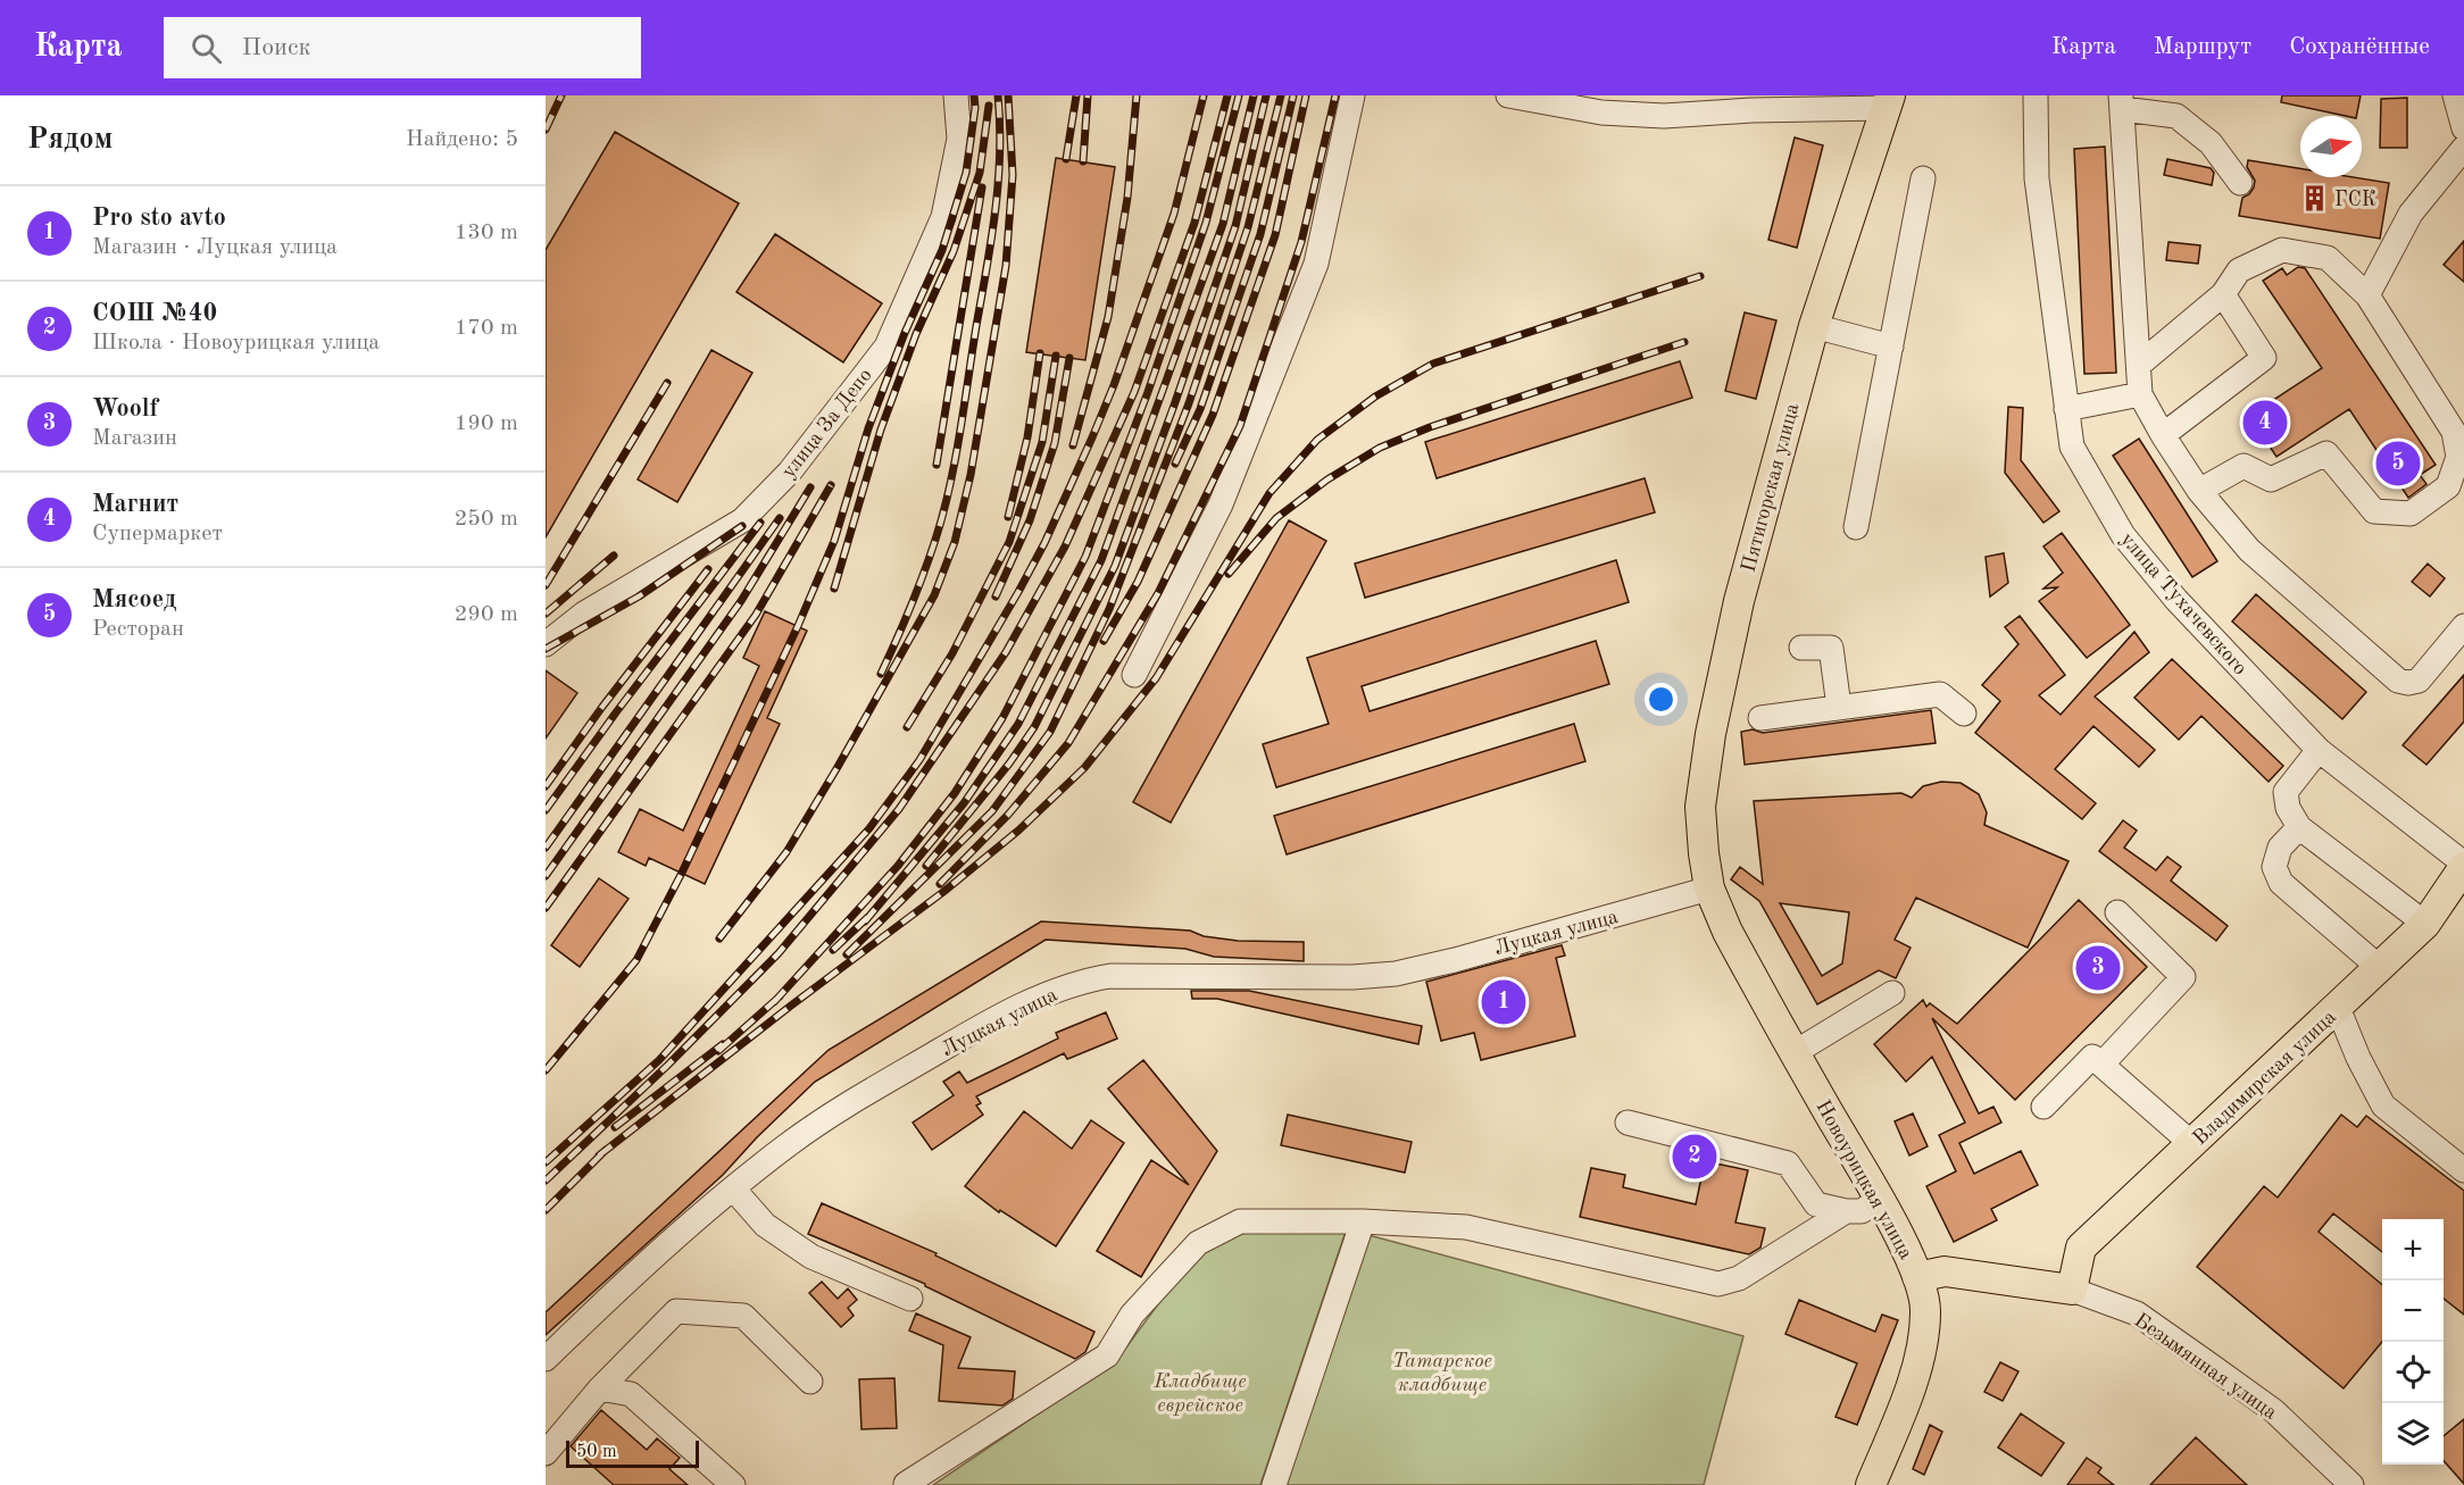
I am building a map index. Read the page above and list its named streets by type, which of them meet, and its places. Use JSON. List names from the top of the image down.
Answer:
{
  "streets": {
    "main road": [
      "Пятигорская улица",
      "Владимирская улица",
      "Новоурицкая улица",
      "Безымянная улица"
    ],
    "street": ["улица За Депо", "улица Тухачевского", "Луцкая улица"]
  },
  "crossings": [
    ["Пятигорская улица", "Луцкая улица"],
    ["Пятигорская улица", "Новоурицкая улица"],
    ["улица Тухачевского", "Владимирская улица"],
    ["Луцкая улица", "Новоурицкая улица"],
    ["Владимирская улица", "Безымянная улица"],
    ["Новоурицкая улица", "Безымянная улица"]
  ],
  "parks": ["Татарское кладбище", "Кладбище еврейское"],
  "places": {
    "building": ["ГСК"]
  },
  "scale_bar": "50 m",
  "north": "right",
  "page": {
    "header": "Карта",
    "search": "Поиск",
    "nav": ["Карта", "Маршрут", "Сохранённые"],
    "heading": ["Рядом", "Найдено: 5"],
    "list": [
      {
        "mark": "1",
        "name": "Pro sto avto",
        "note": "Магазин · Луцкая улица",
        "value": "130 m"
      },
      {
        "mark": "2",
        "name": "СОШ №40",
        "note": "Школа · Новоурицкая улица",
        "value": "170 m"
      },
      {
        "mark": "3",
        "name": "Woolf",
        "note": "Магазин",
        "value": "190 m"
      },
      {
        "mark": "4",
        "name": "Магнит",
        "note": "Супермаркет",
        "value": "250 m"
      },
      {
        "mark": "5",
        "name": "Мясоед",
        "note": "Ресторан",
        "value": "290 m"
      }
    ],
    "pins": [
      "4",
      "5",
      "3",
      "1",
      "2"
    ],
    "map_buttons": ["+", "−"],
    "scale": "50 m"
  }
}
